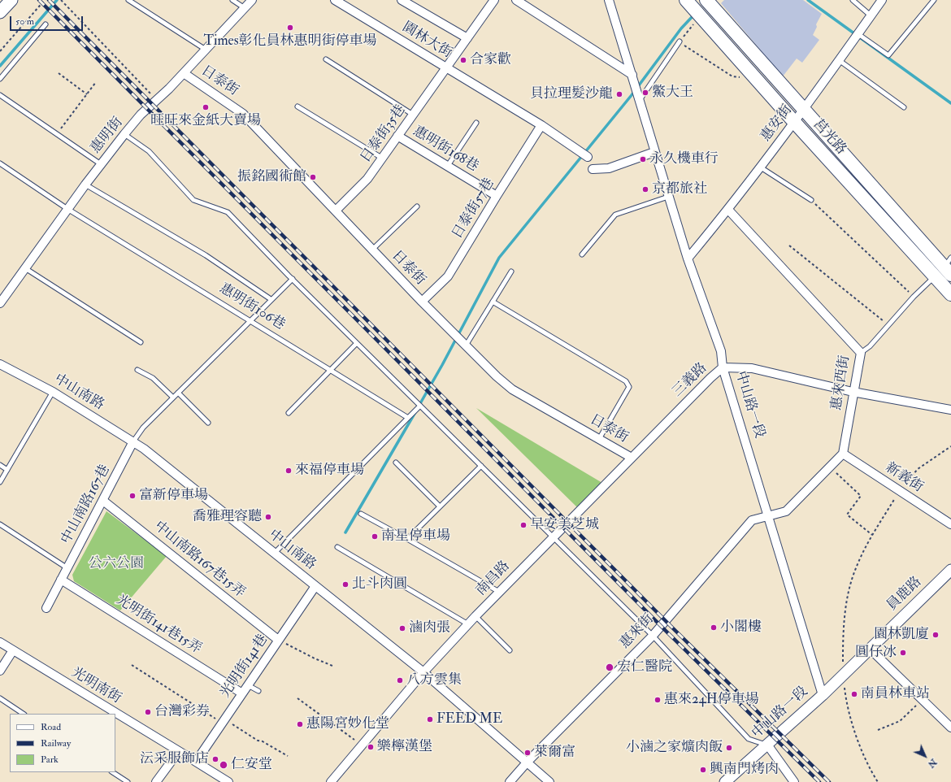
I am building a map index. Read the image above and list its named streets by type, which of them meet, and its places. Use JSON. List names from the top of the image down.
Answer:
{
  "streets": {
    "main road": ["莒光路"],
    "street": [
      "園林大街",
      "日泰街",
      "惠安街",
      "日泰街35巷",
      "惠明街",
      "惠明街168巷",
      "日泰街57巷",
      "三義路",
      "惠來西街",
      "中山南路",
      "中山路一段",
      "新義街",
      "中山南路167巷",
      "中山南路167巷15弄",
      "南昌路",
      "員鹿路",
      "光明街141巷15弄",
      "惠來街",
      "光明街141巷",
      "光明南街"
    ],
    "lane": ["惠明街106巷"]
  },
  "crossings": [
    ["園林大街", "日泰街35巷"],
    ["園林大街", "日泰街57巷"],
    ["日泰街", "日泰街35巷"],
    ["日泰街", "惠明街"],
    ["日泰街", "日泰街57巷"],
    ["日泰街", "三義路"],
    ["惠安街", "莒光路"],
    ["惠安街", "惠來西街"],
    ["惠安街", "中山路一段"],
    ["日泰街35巷", "惠明街168巷"],
    ["惠明街", "惠明街106巷"],
    ["惠明街168巷", "日泰街57巷"],
    ["三義路", "惠來西街"],
    ["三義路", "中山路一段"],
    ["三義路", "南昌路"],
    ["惠來西街", "新義街"],
    ["中山南路", "中山南路167巷"],
    ["中山南路", "南昌路"],
    ["中山南路", "惠來街"],
    ["中山南路", "光明街141巷"],
    ["中山路一段", "員鹿路"],
    ["中山路一段", "惠來街"],
    ["中山南路167巷", "中山南路167巷15弄"],
    ["中山南路167巷", "光明街141巷15弄"],
    ["中山南路167巷15弄", "光明街141巷"],
    ["光明街141巷15弄", "光明街141巷"],
    ["光明街141巷", "光明南街"]
  ],
  "parks": ["公六公園"],
  "places": [
    "Times彰化員林惠明街停車場",
    "合家歡",
    "鱉大王",
    "貝拉理髮沙龍",
    "旺旺來金紙大賣場",
    "永久機車行",
    "振銘國術館",
    "京都旅社",
    "來福停車場",
    "富新停車場",
    "喬雅理容聽",
    "早安美芝城",
    "南星停車場",
    "北斗肉圓",
    "小閣樓",
    "滷肉張",
    "園林凱廈",
    "圓仔冰",
    "宏仁醫院",
    "八方雲集",
    "南員林車站",
    "惠來24H停車場",
    "台灣彩券",
    "FEED ME",
    "惠陽宮妙化堂",
    "樂檸漢堡",
    "小滷之家爌肉飯",
    "萊爾富",
    "沄采服飾店",
    "仁安堂",
    "興南門烤肉"
  ],
  "legend": ["Road", "Railway", "Park"],
  "scale_bar": "50 m",
  "north": "bottom right"
}
